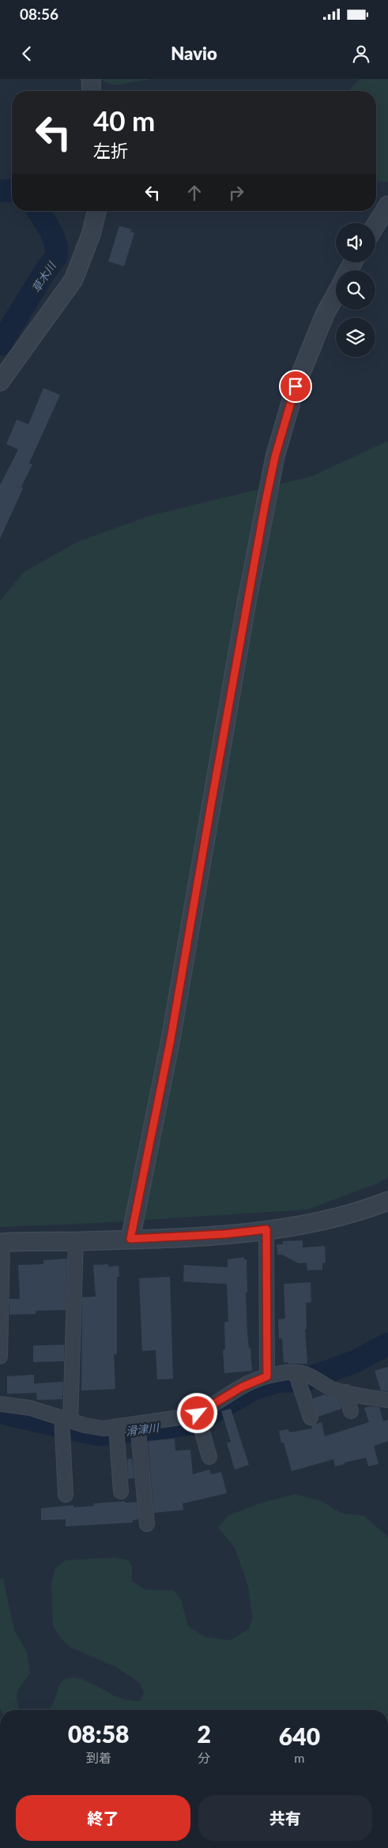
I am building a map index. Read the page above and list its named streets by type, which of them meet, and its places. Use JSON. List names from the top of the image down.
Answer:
{
  "water": ["草木川", "滑津川"],
  "page": {
    "status": "08:56",
    "header": "Navio",
    "turn": ["40 m", "左折"],
    "eta": [
      "08:58",
      "到着",
      "2",
      "分",
      "640",
      "m"
    ],
    "buttons": ["終了", "共有"]
  }
}
